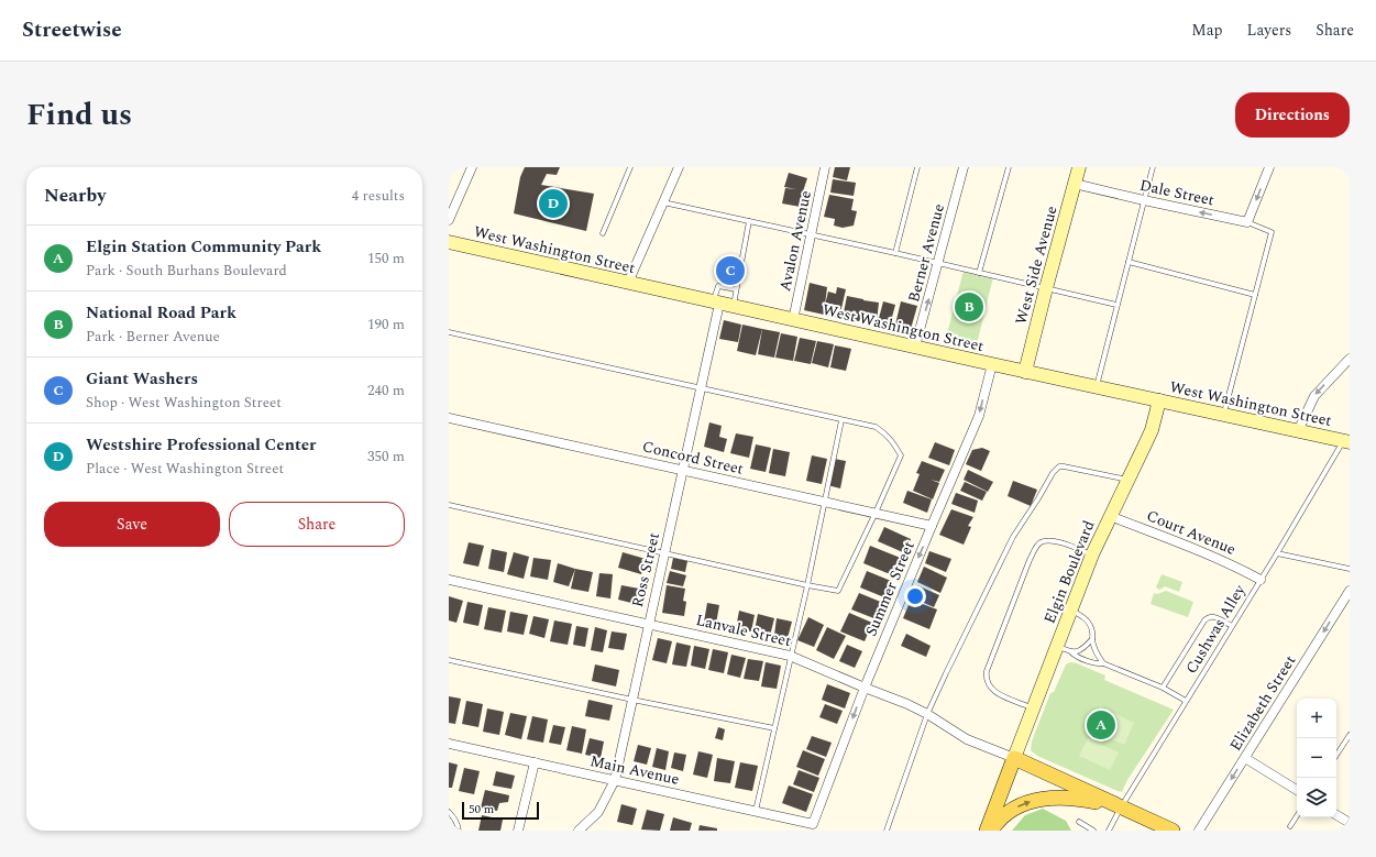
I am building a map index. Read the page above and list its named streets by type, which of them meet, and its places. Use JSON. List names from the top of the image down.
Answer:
{
  "streets": {
    "street": [
      "Dale Street",
      "Avalon Avenue",
      "West Washington Street",
      "Berner Avenue",
      "West Side Avenue",
      "Concord Street",
      "Court Avenue",
      "Ross Street",
      "Elgin Boulevard",
      "Summer Street",
      "Lanvale Street",
      "Elizabeth Street",
      "Main Avenue"
    ],
    "lane": ["Cushwas Alley"]
  },
  "crossings": [
    ["Dale Street", "West Side Avenue"],
    ["Avalon Avenue", "West Washington Street"],
    ["West Washington Street", "Berner Avenue"],
    ["West Washington Street", "West Side Avenue"],
    ["West Washington Street", "Ross Street"],
    ["West Washington Street", "Elgin Boulevard"],
    ["West Washington Street", "Summer Street"],
    ["West Washington Street", "Cushwas Alley"],
    ["Concord Street", "Ross Street"],
    ["Concord Street", "Summer Street"],
    ["Court Avenue", "Elgin Boulevard"],
    ["Court Avenue", "Cushwas Alley"],
    ["Ross Street", "Lanvale Street"],
    ["Ross Street", "Main Avenue"],
    ["Elgin Boulevard", "Lanvale Street"],
    ["Summer Street", "Lanvale Street"],
    ["Summer Street", "Main Avenue"]
  ],
  "one_way": [
    "Dale Street",
    "Berner Avenue",
    "Summer Street",
    "Elizabeth Street"
  ],
  "scale_bar": "50 m",
  "page": {
    "header": "Streetwise",
    "nav": ["Map", "Layers", "Share"],
    "title": "Find us",
    "buttons": [
      "Directions",
      ["Save", "Share"]
    ],
    "heading": ["Nearby", "4 results"],
    "pins": [
      "D",
      "C",
      "B",
      "A"
    ],
    "list": [
      {
        "mark": "A",
        "name": "Elgin Station Community Park",
        "note": "Park · South Burhans Boulevard",
        "value": "150 m"
      },
      {
        "mark": "B",
        "name": "National Road Park",
        "note": "Park · Berner Avenue",
        "value": "190 m"
      },
      {
        "mark": "C",
        "name": "Giant Washers",
        "note": "Shop · West Washington Street",
        "value": "240 m"
      },
      {
        "mark": "D",
        "name": "Westshire Professional Center",
        "note": "Place · West Washington Street",
        "value": "350 m"
      }
    ],
    "map_buttons": ["+", "−"],
    "scale": "50 m"
  }
}
